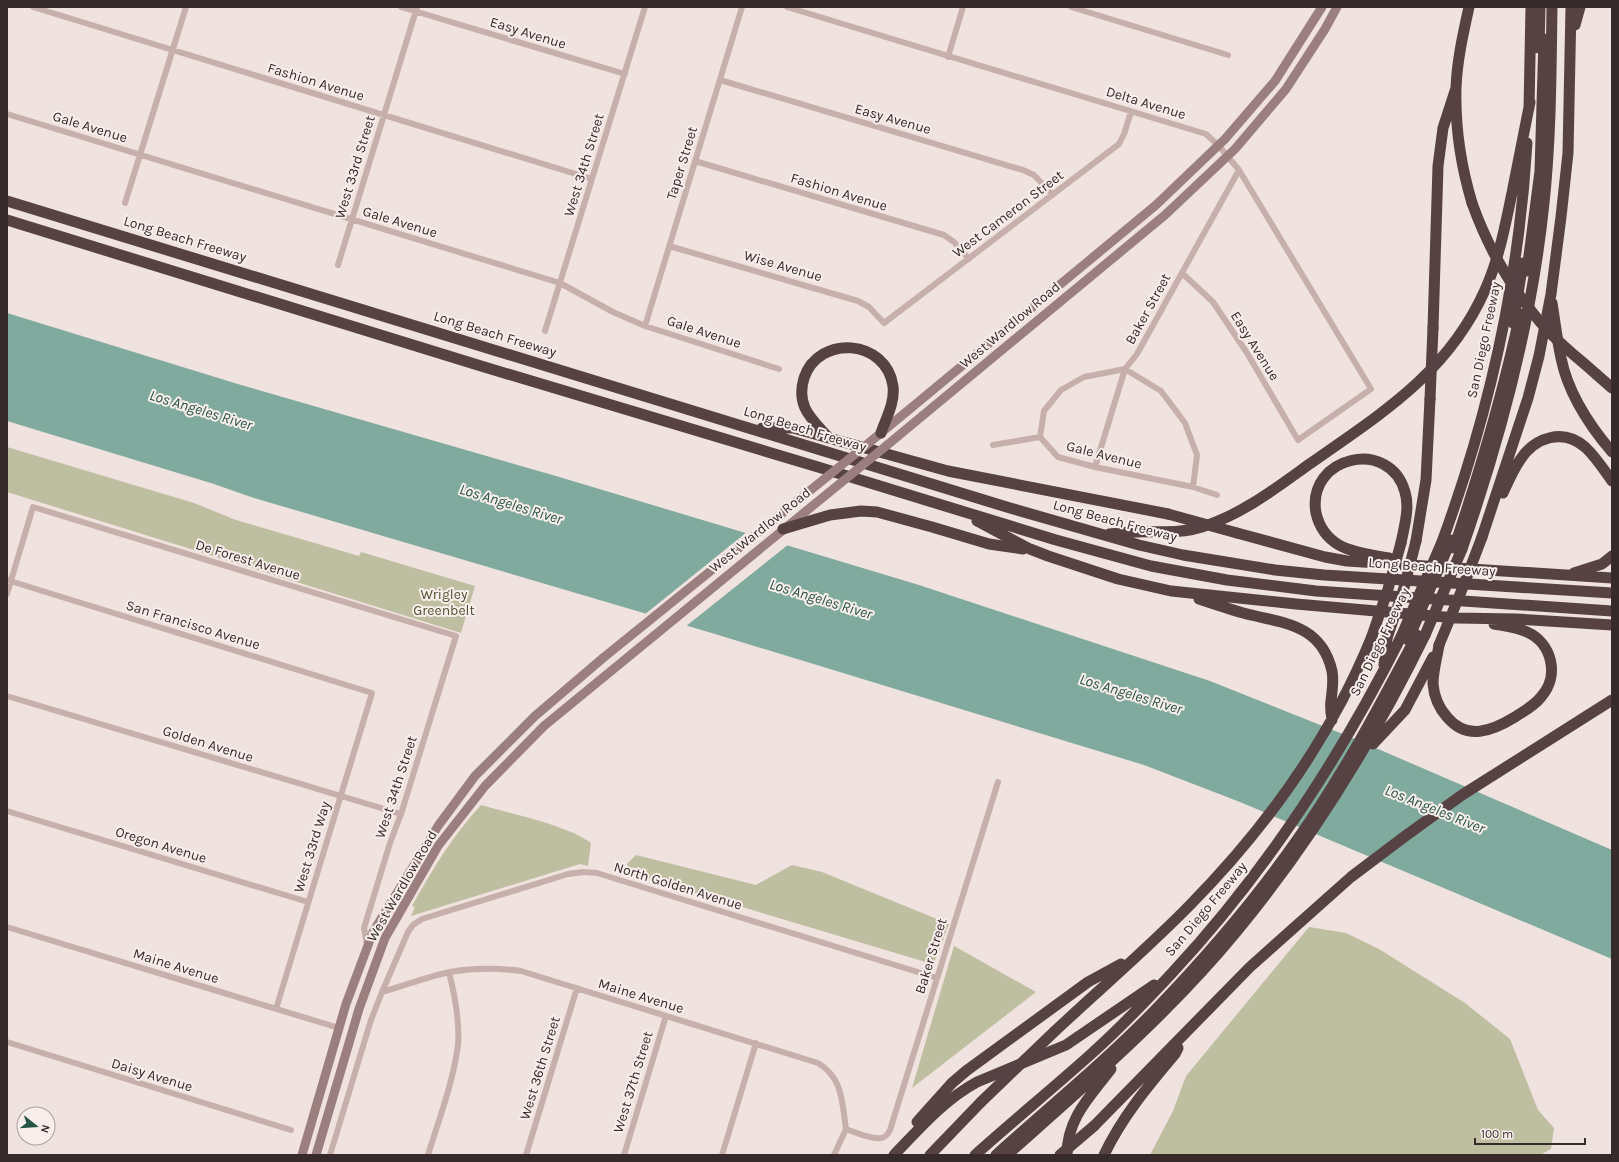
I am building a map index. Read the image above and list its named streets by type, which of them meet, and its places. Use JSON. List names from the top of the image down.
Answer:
{
  "streets": {
    "highway": ["Long Beach Freeway", "San Diego Freeway"],
    "main road": ["West Wardlow Road"],
    "street": [
      "Easy Avenue",
      "Fashion Avenue",
      "Delta Avenue",
      "Gale Avenue",
      "Taper Street",
      "West 34th Street",
      "West 33rd Street",
      "West Cameron Street",
      "Wise Avenue",
      "Baker Street",
      "De Forest Avenue",
      "San Francisco Avenue",
      "Golden Avenue",
      "Oregon Avenue",
      "West 33rd Way",
      "North Golden Avenue",
      "Maine Avenue",
      "West 36th Street",
      "Daisy Avenue",
      "West 37th Street"
    ]
  },
  "crossings": [
    ["Easy Avenue", "Delta Avenue"],
    ["Easy Avenue", "Taper Street"],
    ["Easy Avenue", "West 34th Street"],
    ["Easy Avenue", "West 33rd Street"],
    ["Easy Avenue", "West Cameron Street"],
    ["Easy Avenue", "Baker Street"],
    ["Fashion Avenue", "Taper Street"],
    ["Fashion Avenue", "West 34th Street"],
    ["Fashion Avenue", "West 33rd Street"],
    ["Fashion Avenue", "West Cameron Street"],
    ["Delta Avenue", "West Cameron Street"],
    ["Delta Avenue", "Baker Street"],
    ["Delta Avenue", "West Wardlow Road"],
    ["Gale Avenue", "Taper Street"],
    ["Gale Avenue", "West 34th Street"],
    ["Gale Avenue", "West 33rd Street"],
    ["Gale Avenue", "Baker Street"],
    ["Taper Street", "Wise Avenue"],
    ["West 34th Street", "West Wardlow Road"],
    ["West 34th Street", "De Forest Avenue"],
    ["West 34th Street", "Golden Avenue"],
    ["West Cameron Street", "Wise Avenue"],
    ["Baker Street", "North Golden Avenue"],
    ["Baker Street", "Maine Avenue"],
    ["West Wardlow Road", "North Golden Avenue"],
    ["West Wardlow Road", "Maine Avenue"],
    ["De Forest Avenue", "San Francisco Avenue"],
    ["San Francisco Avenue", "West 33rd Way"],
    ["Golden Avenue", "West 33rd Way"],
    ["Oregon Avenue", "West 33rd Way"],
    ["West 33rd Way", "Maine Avenue"],
    ["Maine Avenue", "West 36th Street"],
    ["Maine Avenue", "West 37th Street"]
  ],
  "water": ["Los Angeles River"],
  "parks": ["Wrigley Greenbelt"],
  "scale_bar": "100 m",
  "north": "right"
}
